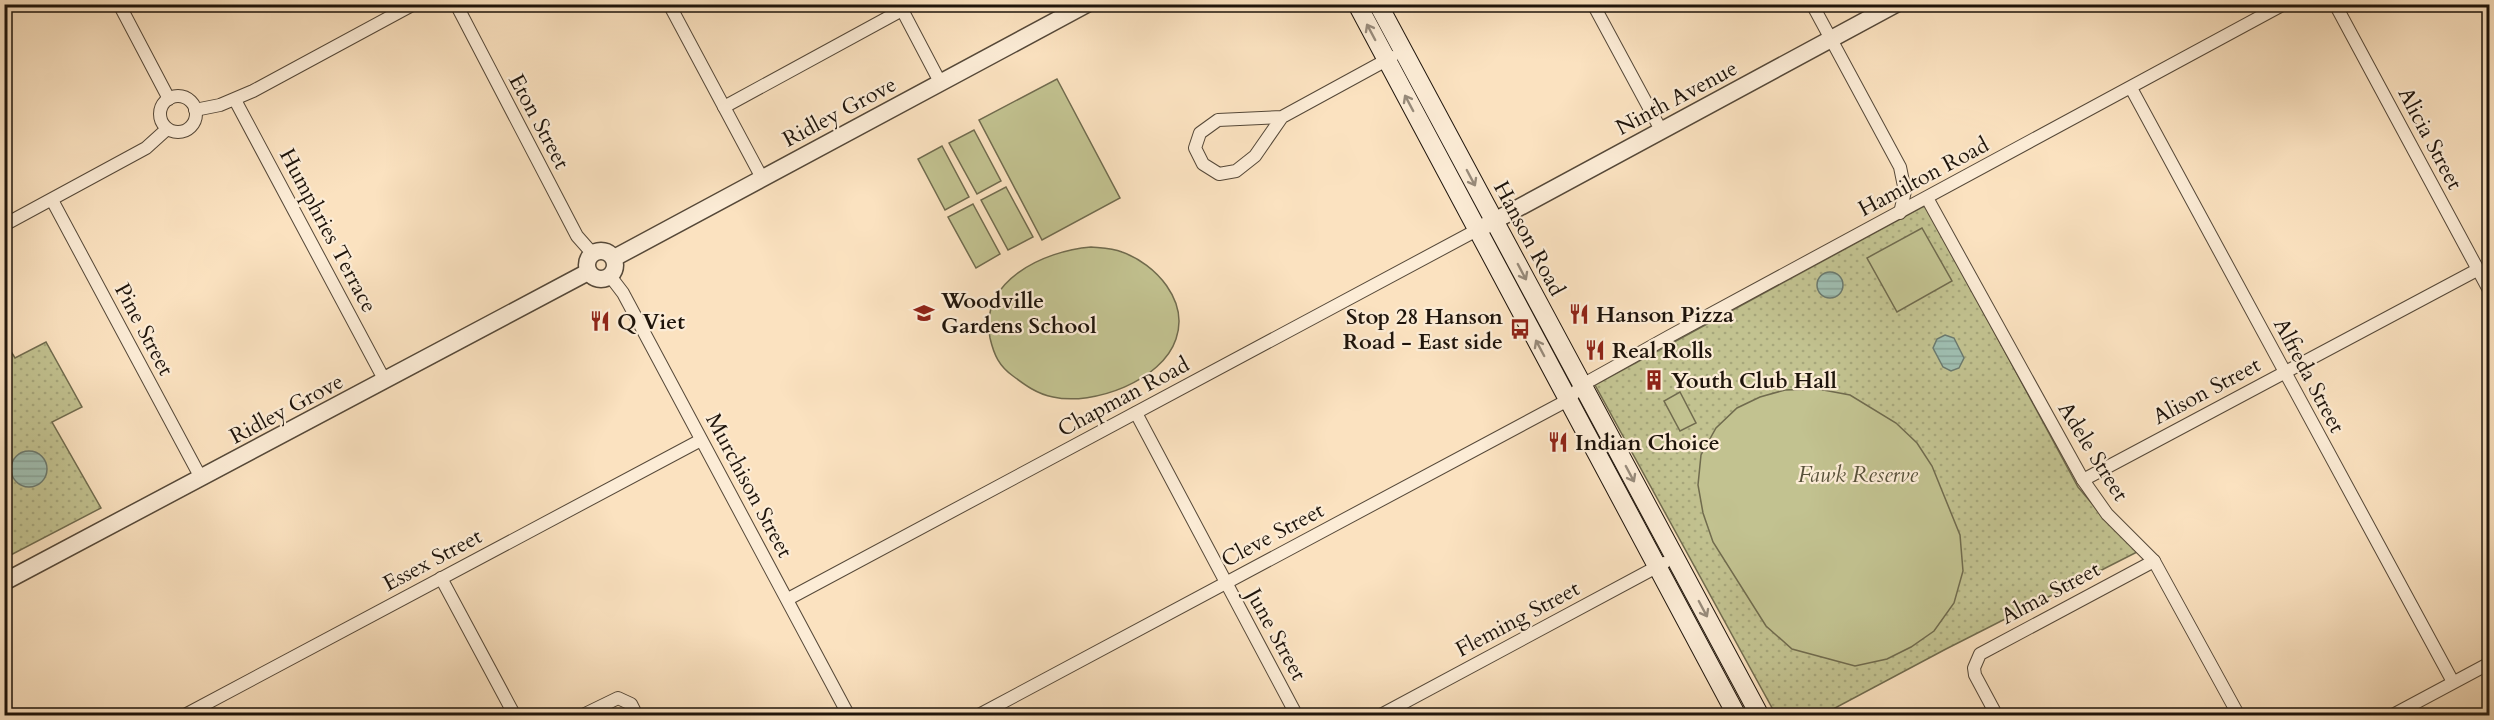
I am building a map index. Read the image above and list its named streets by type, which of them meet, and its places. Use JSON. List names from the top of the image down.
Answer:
{
  "streets": {
    "main road": ["Hanson Road"],
    "street": [
      "Ninth Avenue",
      "Ridley Grove",
      "Eton Street",
      "Alicia Street",
      "Hamilton Road",
      "Humphries Terrace",
      "Pine Street",
      "Alfreda Street",
      "Alison Street",
      "Chapman Road",
      "Adele Street",
      "Murchison Street",
      "Cleve Street",
      "Essex Street",
      "Alma Street",
      "Fleming Street",
      "June Street"
    ]
  },
  "crossings": [
    ["Ninth Avenue", "Hanson Road"],
    ["Ninth Avenue", "Chapman Road"],
    ["Ridley Grove", "Eton Street"],
    ["Ridley Grove", "Humphries Terrace"],
    ["Ridley Grove", "Pine Street"],
    ["Ridley Grove", "Murchison Street"],
    ["Eton Street", "Murchison Street"],
    ["Alicia Street", "Alison Street"],
    ["Hamilton Road", "Hanson Road"],
    ["Hamilton Road", "Alfreda Street"],
    ["Hamilton Road", "Adele Street"],
    ["Hamilton Road", "Cleve Street"],
    ["Hanson Road", "Chapman Road"],
    ["Hanson Road", "Cleve Street"],
    ["Hanson Road", "Fleming Street"],
    ["Alfreda Street", "Alison Street"],
    ["Alison Street", "Adele Street"],
    ["Chapman Road", "Murchison Street"],
    ["Chapman Road", "June Street"],
    ["Adele Street", "Alma Street"],
    ["Murchison Street", "Essex Street"],
    ["Cleve Street", "June Street"]
  ],
  "parks": ["Fawk Reserve"],
  "places": {
    "school or university": ["Woodville Gardens School"],
    "restaurant": [
      "Hanson Pizza",
      "Q Viet",
      "Real Rolls",
      "Indian Choice"
    ],
    "bus stop": ["Stop 28 Hanson Road - East side"],
    "building": ["Youth Club Hall"]
  }
}
